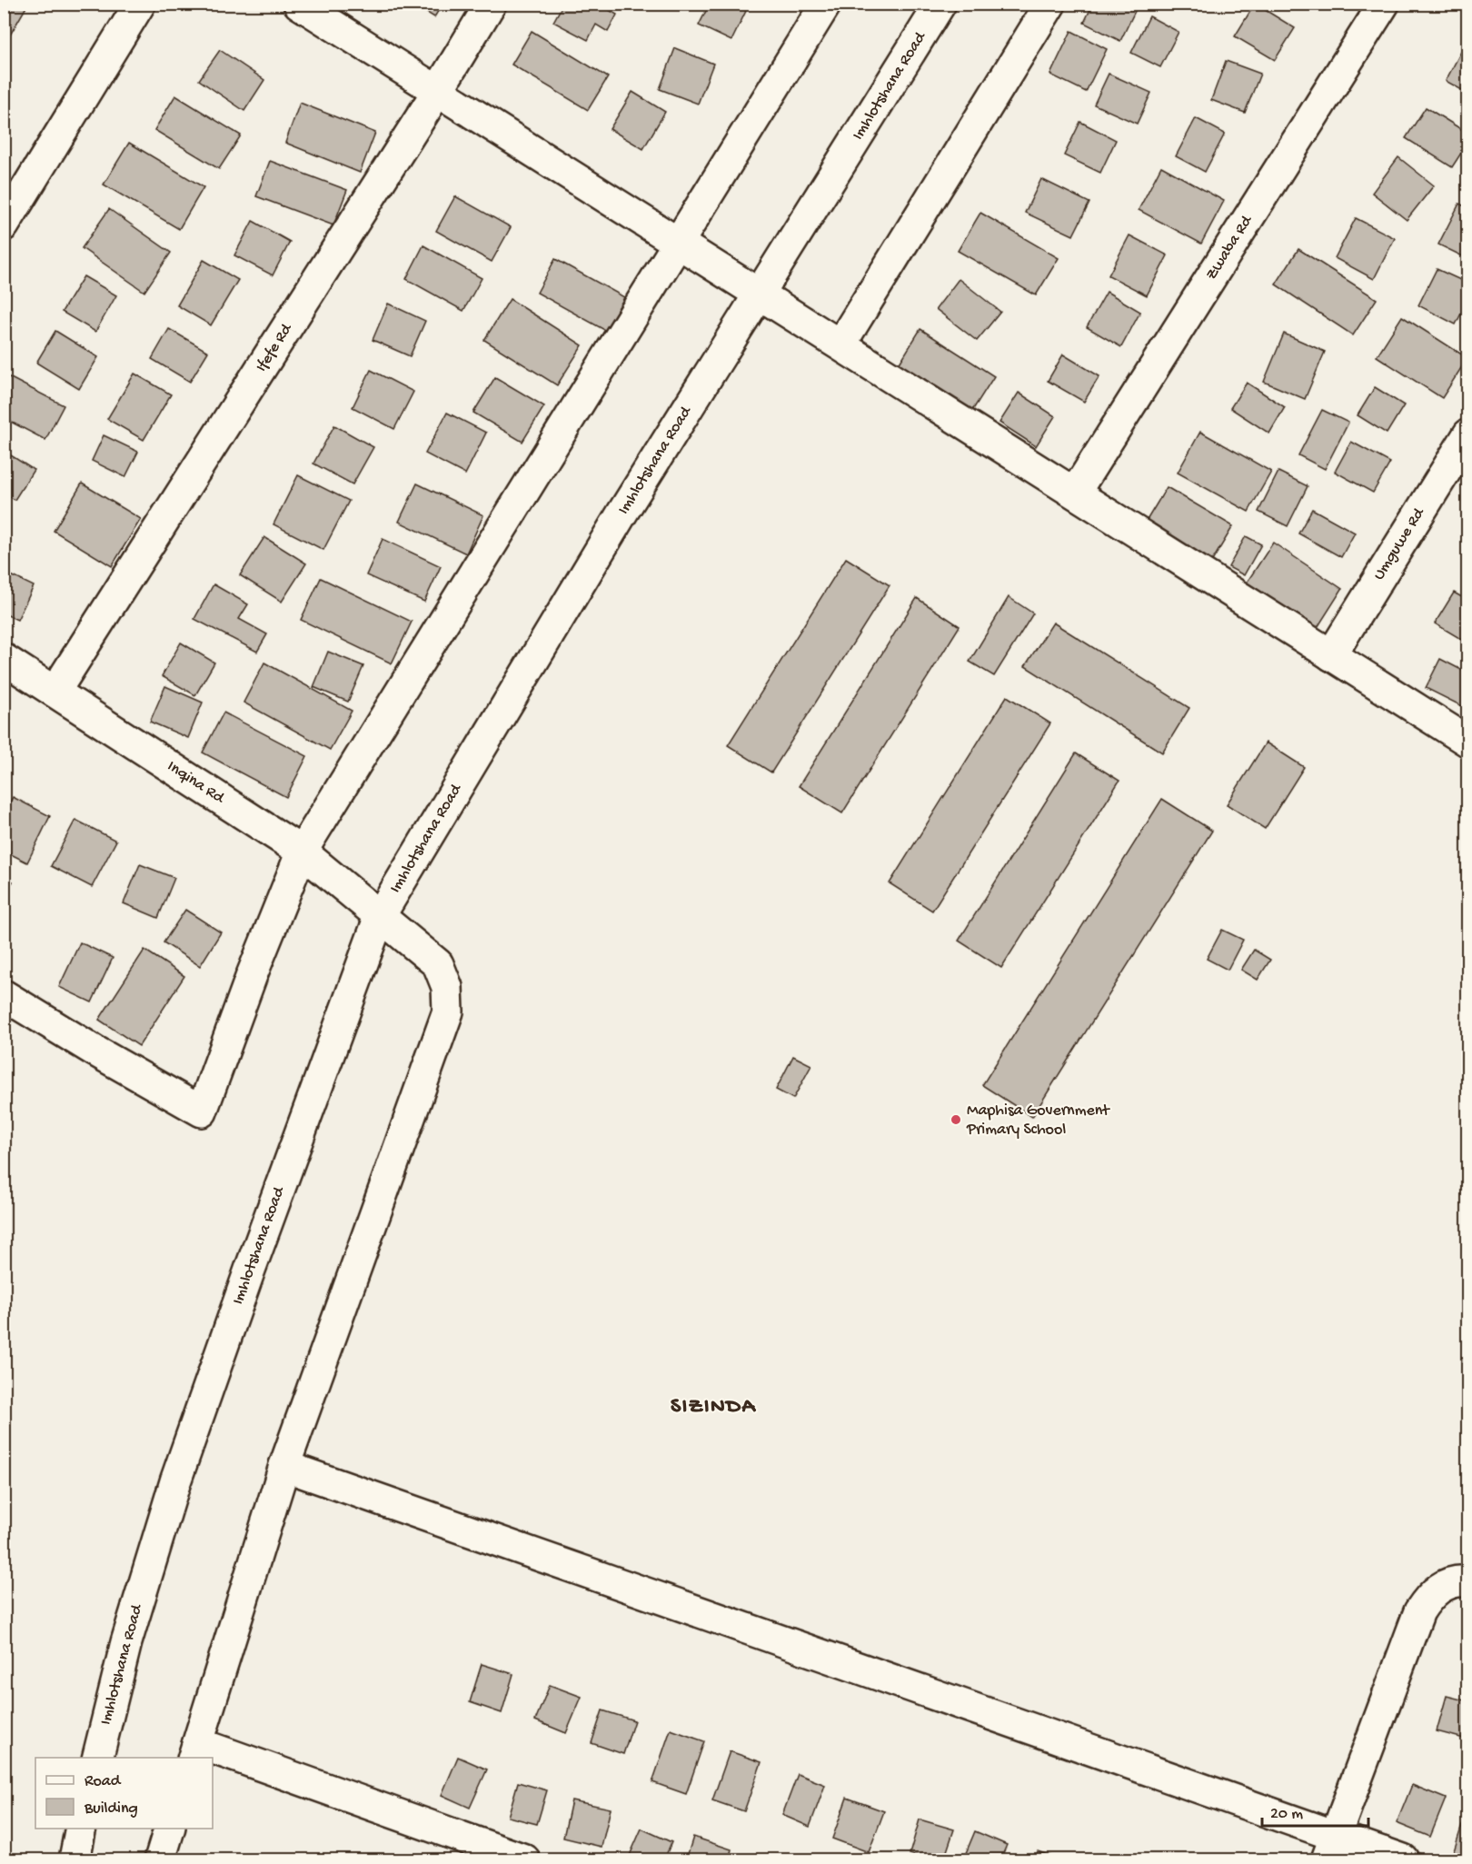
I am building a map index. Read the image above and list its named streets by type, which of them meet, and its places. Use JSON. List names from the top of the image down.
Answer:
{
  "streets": {
    "street": [
      "Imhlotshana Road",
      "Zwaba Rd",
      "Ifefe Rd",
      "Umguwe Rd",
      "Inqina Rd"
    ]
  },
  "crossings": [
    ["Imhlotshana Road", "Inqina Rd"],
    ["Ifefe Rd", "Inqina Rd"]
  ],
  "districts": ["SIZINDA"],
  "places": ["Maphisa Government Primary School"],
  "legend": ["Road", "Building"],
  "scale_bar": "20 m"
}
